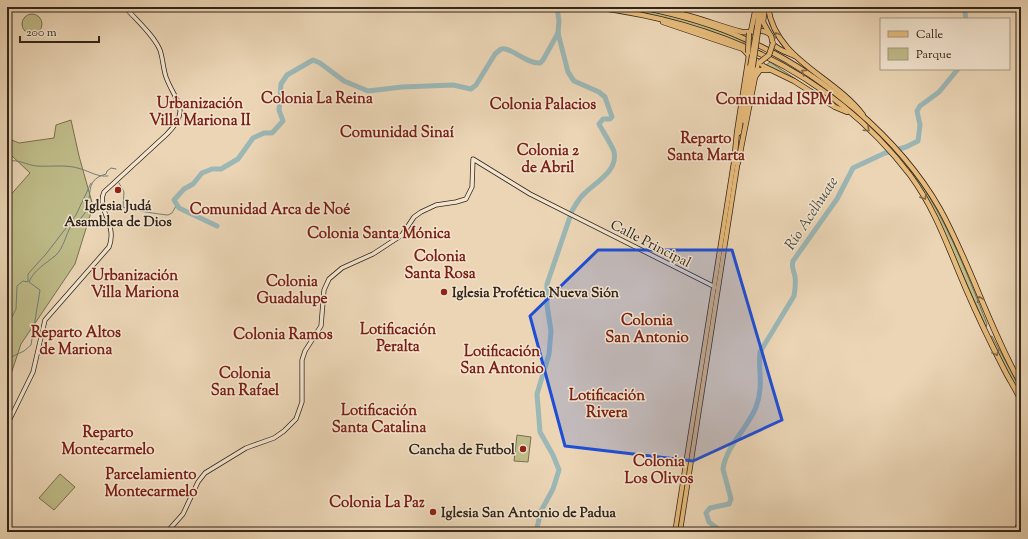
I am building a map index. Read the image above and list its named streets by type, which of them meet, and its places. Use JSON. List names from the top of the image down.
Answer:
{
  "streets": {
    "street": ["Calle Principal"]
  },
  "districts": [
    "Colonia La Reina",
    "Comunidad ISPM",
    "Urbanización Villa Mariona II",
    "Colonia Palacios",
    "Comunidad Sinaí",
    "Reparto Santa Marta",
    "Colonia 2 de Abril",
    "Comunidad Arca de Noé",
    "Colonia Santa Mónica",
    "Colonia Santa Rosa",
    "Urbanización Villa Mariona",
    "Colonia Guadalupe",
    "Colonia San Antonio",
    "Lotificación Peralta",
    "Reparto Altos de Mariona",
    "Colonia Ramos",
    "Lotificación San Antonio",
    "Colonia San Rafael",
    "Lotificación Rivera",
    "Lotificación Santa Catalina",
    "Reparto Montecarmelo",
    "Colonia Los Olivos",
    "Parcelamiento Montecarmelo",
    "Colonia La Paz"
  ],
  "water": ["Río Acelhuate"],
  "places": [
    "Iglesia Judá Asamblea de Dios",
    "Iglesia Profética Nueva Sión",
    "Cancha de Futbol",
    "Iglesia San Antonio de Padua"
  ],
  "legend": ["Calle", "Parque"],
  "scale_bar": "200 m"
}
